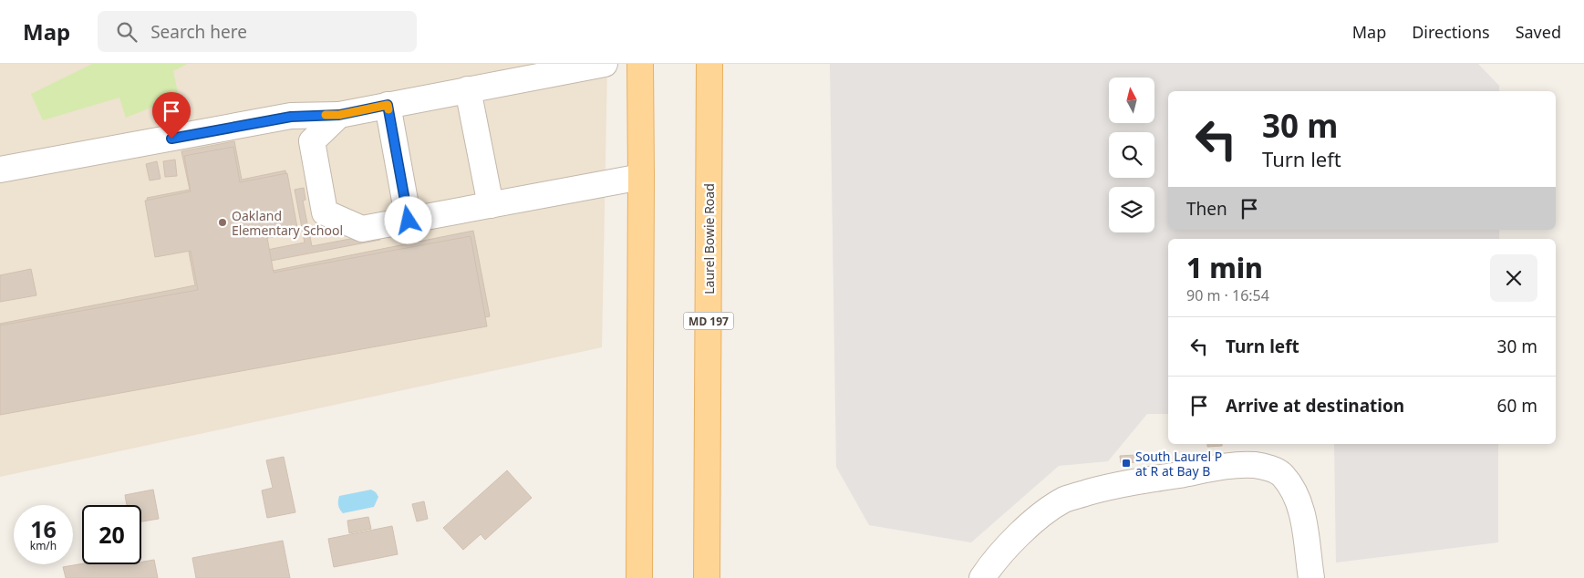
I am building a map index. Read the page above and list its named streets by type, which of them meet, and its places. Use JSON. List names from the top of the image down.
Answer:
{
  "streets": {
    "main road": ["Laurel Bowie Road", "MD 197"]
  },
  "places": {
    "other": ["Oakland Elementary School"],
    "transit": ["South Laurel P at R at Bay B"]
  },
  "north": "top",
  "page": {
    "header": "Map",
    "search": "Search here",
    "nav": ["Map", "Directions", "Saved"],
    "turn": ["30 m", "Turn left"],
    "then": "Then",
    "heading": ["1 min", "90 m · 16:54"],
    "list": [
      {
        "name": "Turn left",
        "value": "30 m"
      },
      {
        "name": "Arrive at destination",
        "value": "60 m"
      }
    ],
    "speed": "16 km/h",
    "limit": "20"
  }
}
